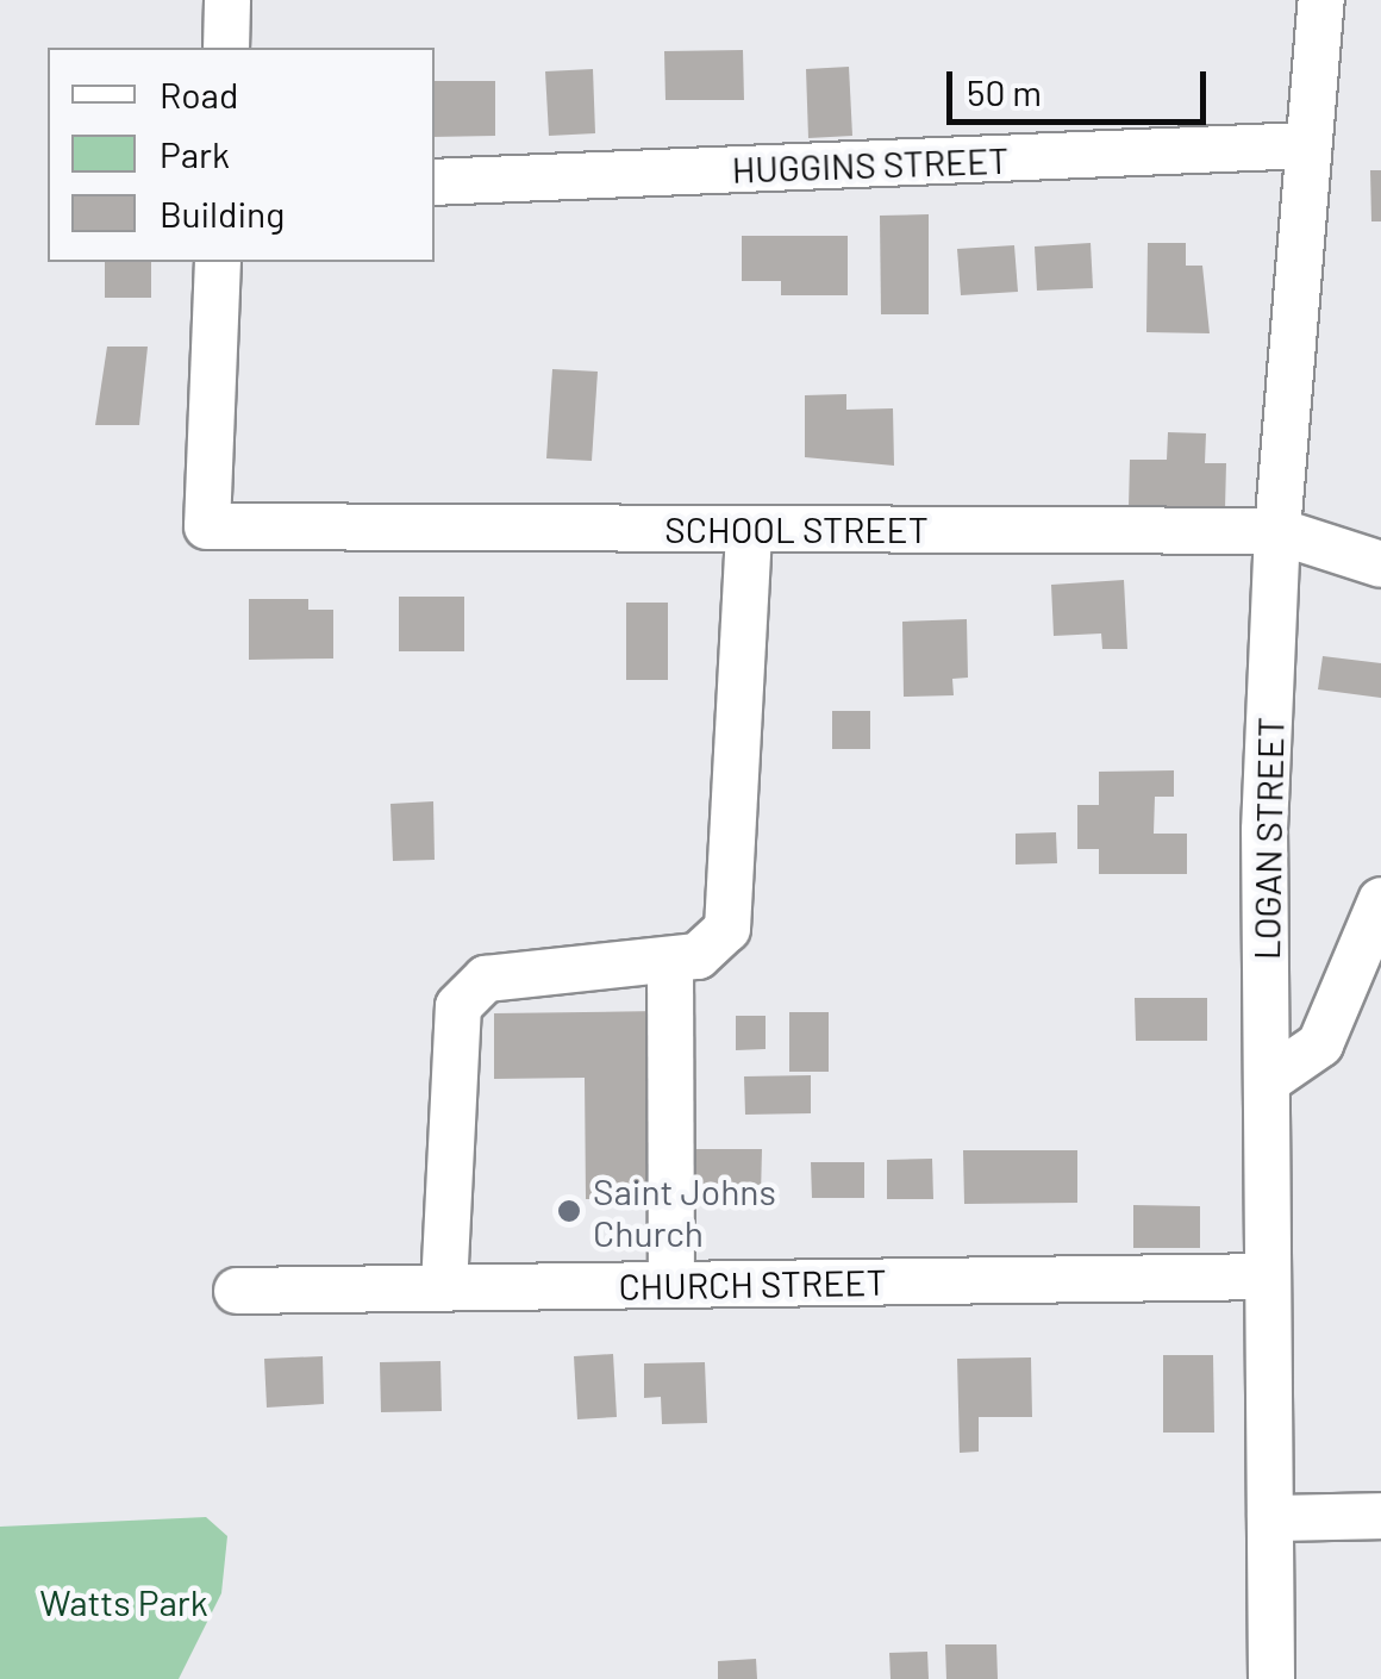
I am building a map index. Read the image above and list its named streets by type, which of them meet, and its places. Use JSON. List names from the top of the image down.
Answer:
{
  "streets": {
    "street": [
      "HUGGINS STREET",
      "SCHOOL STREET",
      "LOGAN STREET",
      "CHURCH STREET"
    ]
  },
  "crossings": [
    ["HUGGINS STREET", "LOGAN STREET"],
    ["SCHOOL STREET", "LOGAN STREET"],
    ["LOGAN STREET", "CHURCH STREET"]
  ],
  "parks": ["Watts Park"],
  "places": ["Saint Johns Church"],
  "legend": ["Road", "Park", "Building"],
  "scale_bar": "50 m"
}
